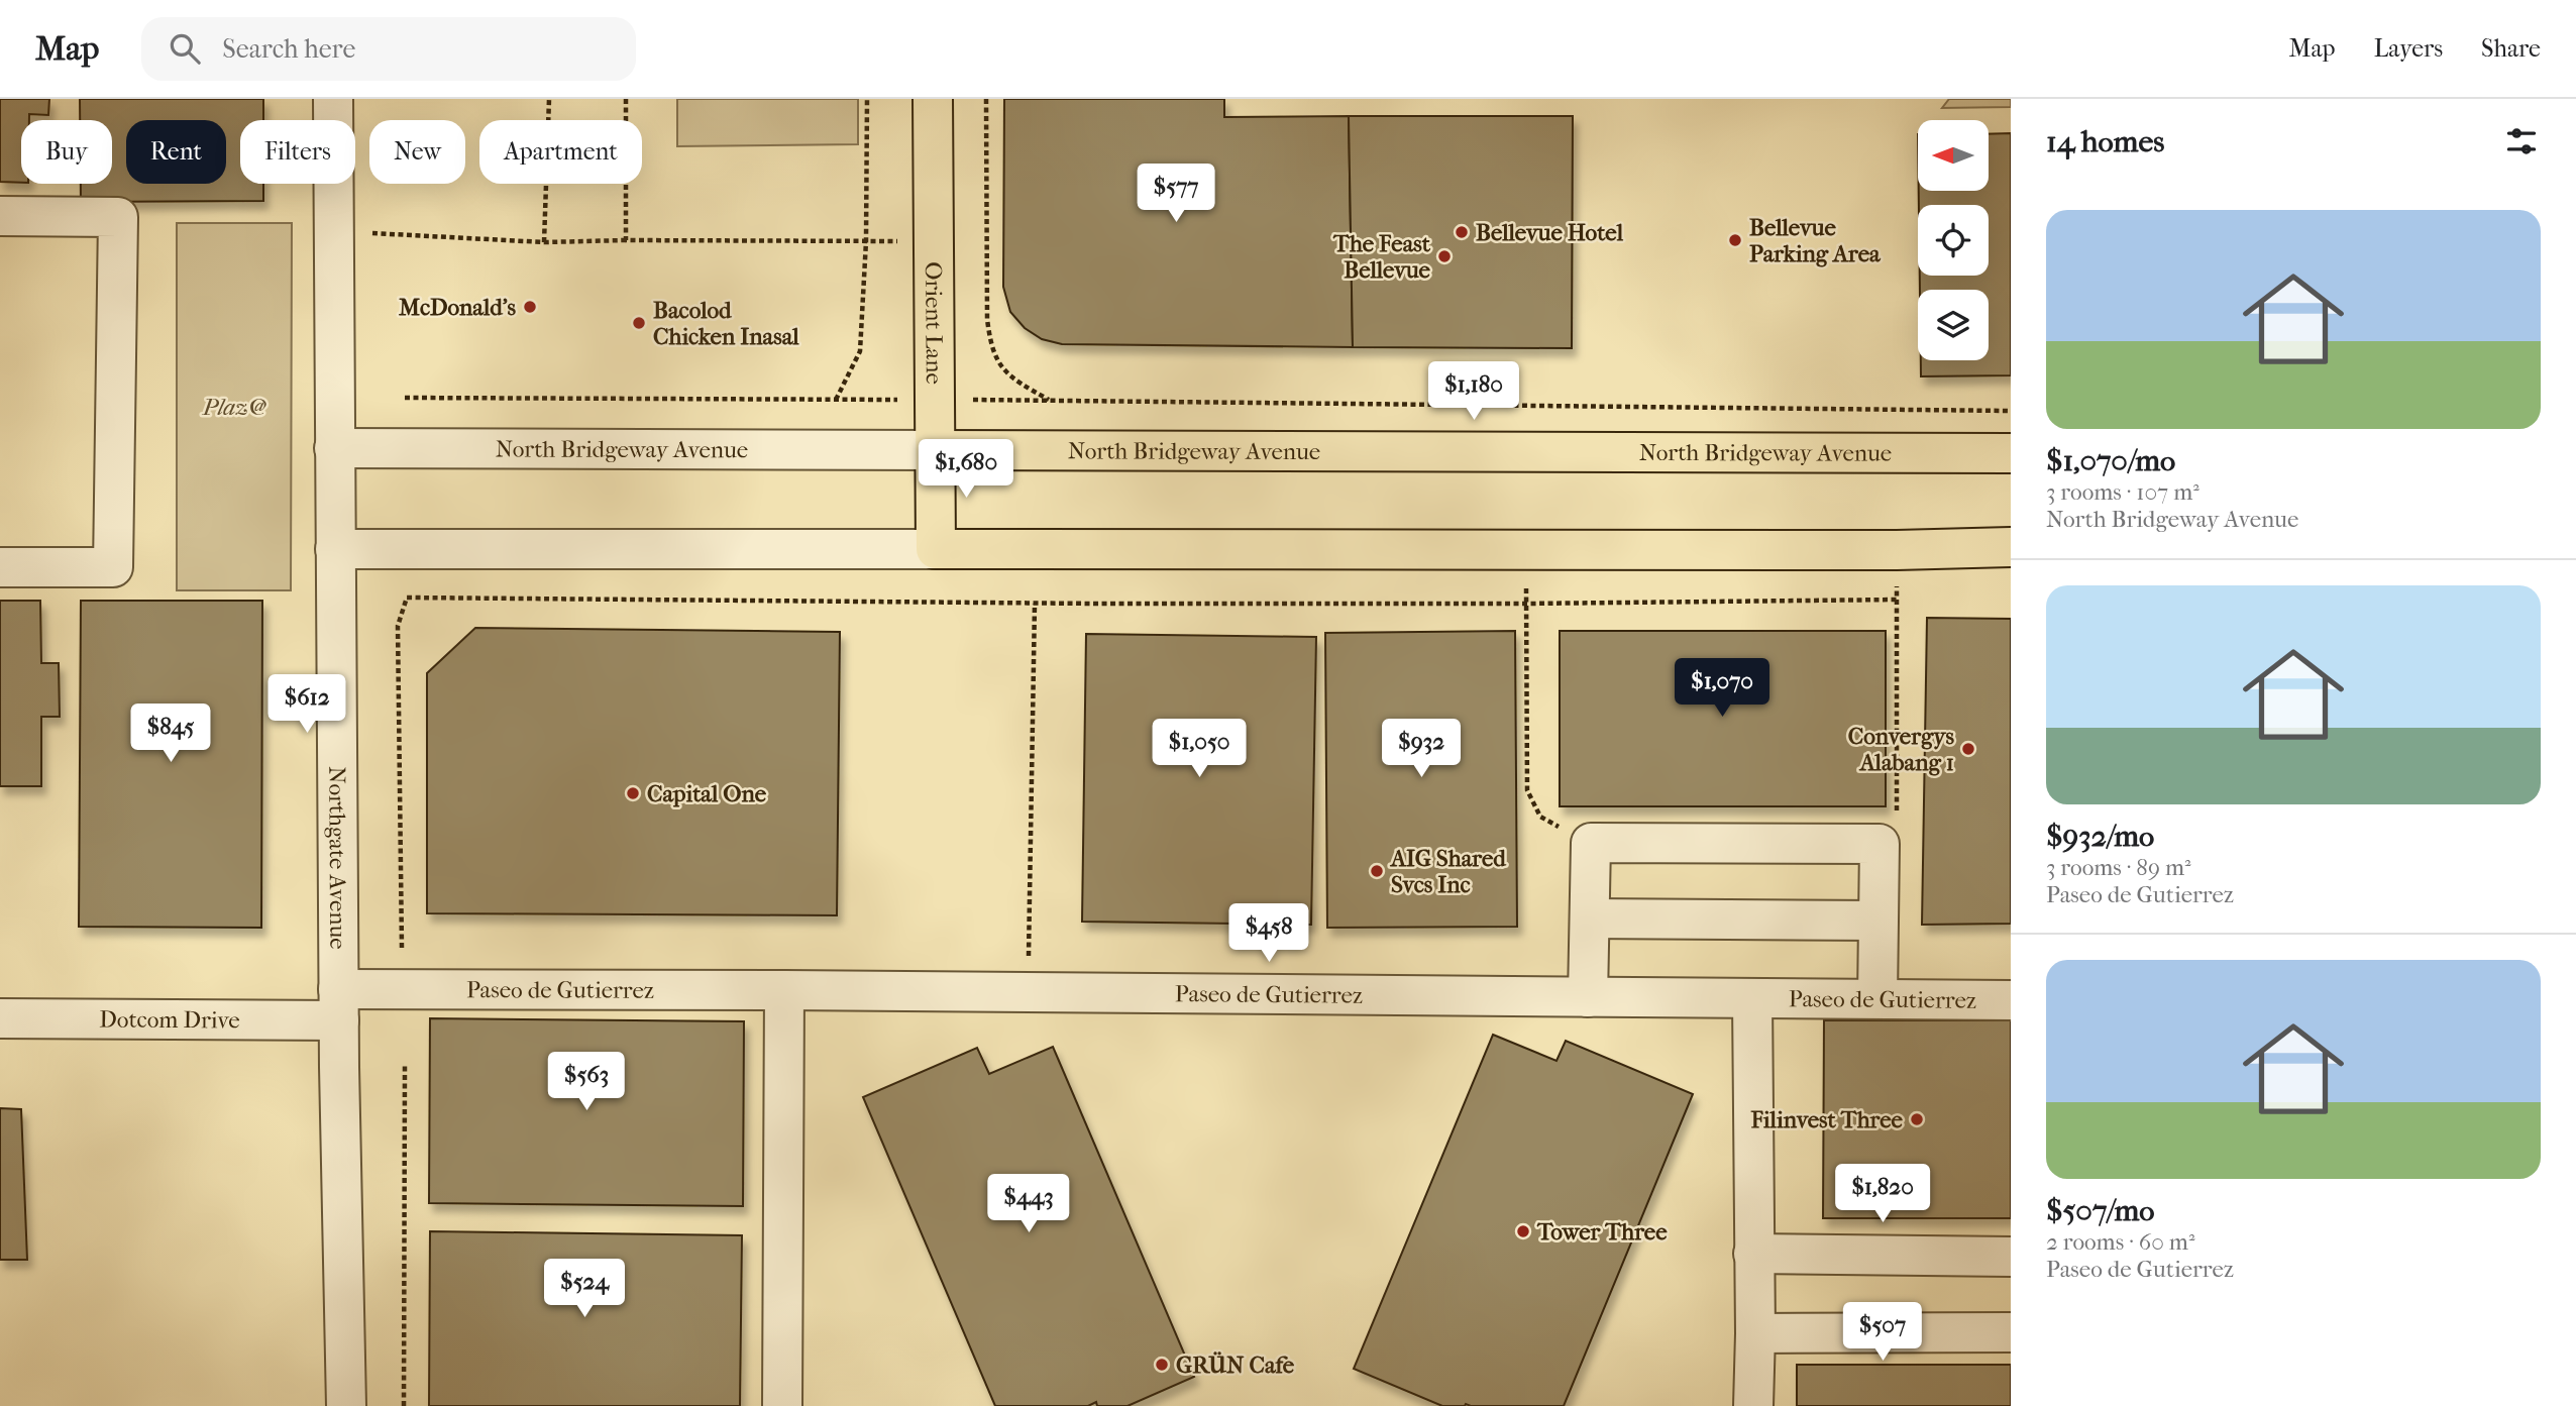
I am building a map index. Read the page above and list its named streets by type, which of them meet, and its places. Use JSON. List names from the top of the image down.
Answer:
{
  "streets": {
    "main road": ["Orient Lane", "North Bridgeway Avenue"],
    "street": ["Northgate Avenue", "Paseo de Gutierrez", "Dotcom Drive"]
  },
  "crossings": [
    ["Orient Lane", "North Bridgeway Avenue"],
    ["North Bridgeway Avenue", "Northgate Avenue"],
    ["Northgate Avenue", "Paseo de Gutierrez"],
    ["Northgate Avenue", "Dotcom Drive"],
    ["Paseo de Gutierrez", "Dotcom Drive"]
  ],
  "parks": ["Plaz@"],
  "places": [
    "Bellevue Hotel",
    "Bellevue Parking Area",
    "The Feast Bellevue",
    "McDonald's",
    "Bacolod Chicken Inasal",
    "Convergys Alabang 1",
    "Capital One",
    "AIG Shared Svcs Inc",
    "Filinvest Three",
    "Tower Three",
    "GRÜN Cafe"
  ],
  "north": "left",
  "page": {
    "header": "Map",
    "search": "Search here",
    "nav": ["Map", "Layers", "Share"],
    "heading": "14 homes",
    "chip": [
      "Buy",
      "Rent",
      "Filters",
      "New",
      "Apartment"
    ],
    "price": [
      "$577",
      "$1,180",
      "$1,680",
      "$1,070",
      "$612",
      "$845",
      "$1,050",
      "$932",
      "$458",
      "$563",
      "$1,820",
      "$443",
      "$524",
      "$507"
    ],
    "list": [
      {
        "name": "$1,070/mo",
        "note": "3 rooms · 107 m² · North Bridgeway Avenue"
      },
      {
        "name": "$932/mo",
        "note": "3 rooms · 89 m² · Paseo de Gutierrez"
      },
      {
        "name": "$507/mo",
        "note": "2 rooms · 60 m² · Paseo de Gutierrez"
      }
    ]
  }
}
